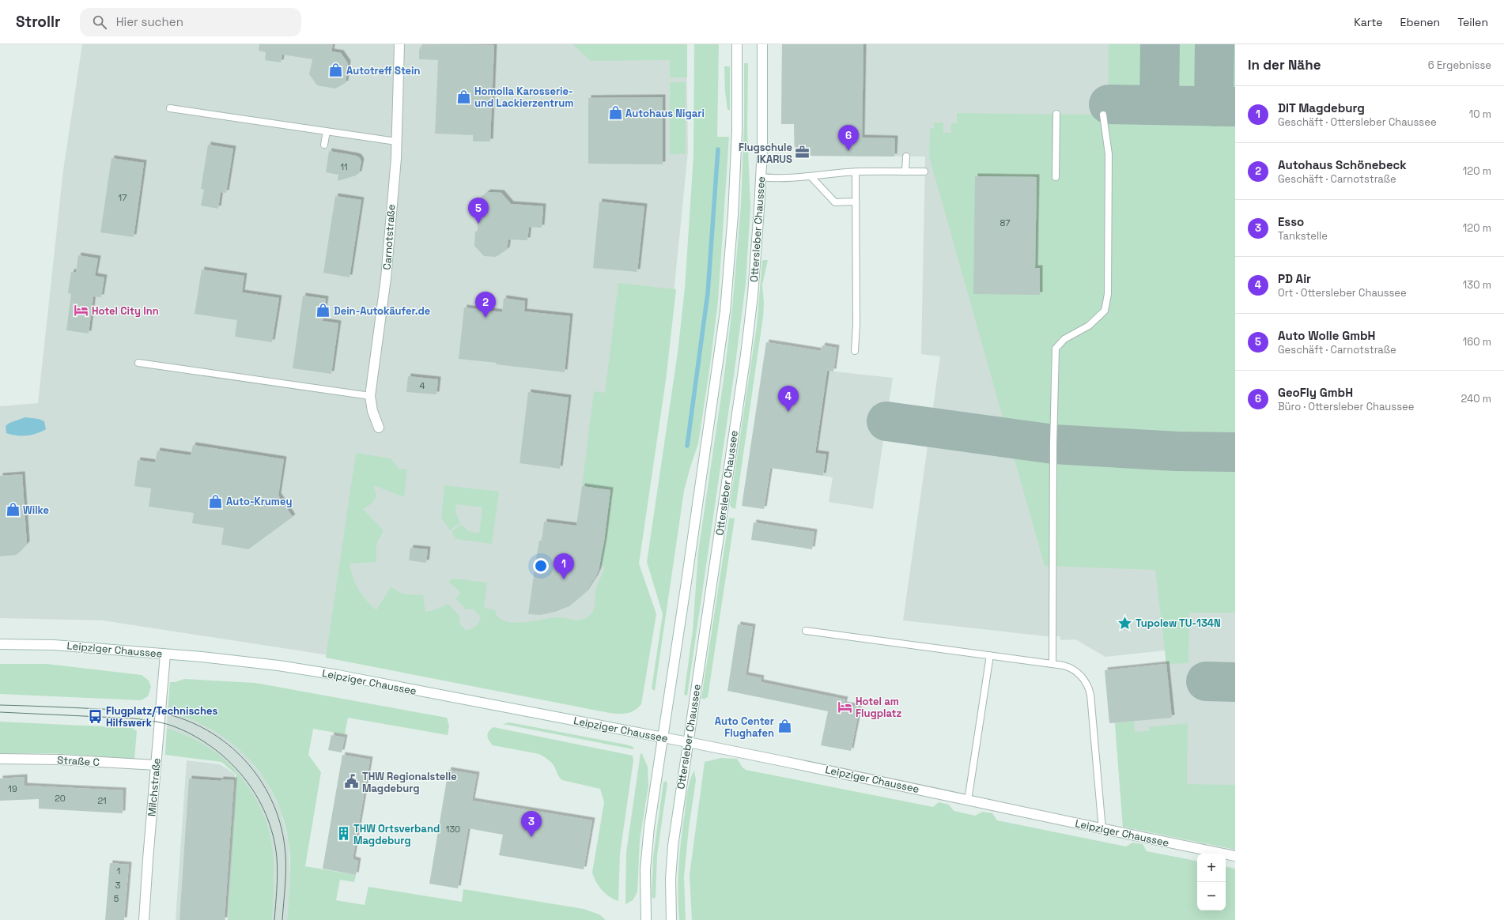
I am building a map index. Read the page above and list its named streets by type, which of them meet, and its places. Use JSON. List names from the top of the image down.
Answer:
{
  "streets": {
    "main road": [
      "Ottersleber Chaussee",
      "Carnotstraße",
      "Leipziger Chaussee",
      "Straße C",
      "Milchstraße"
    ]
  },
  "crossings": [
    ["Ottersleber Chaussee", "Leipziger Chaussee"],
    ["Leipziger Chaussee", "Milchstraße"],
    ["Straße C", "Milchstraße"]
  ],
  "places": {
    "shop": [
      "Autotreff Stein",
      "Homolla Karosserie- und Lackierzentrum",
      "Autohaus Nigari",
      "Dein-Autokäufer.de",
      "Auto-Krumey",
      "Wilke",
      "Auto Center Flughafen"
    ],
    "office": ["Flugschule IKARUS"],
    "hotel": ["Hotel City Inn", "Hotel am Flugplatz"],
    "place": ["Tupolew TU-134N"],
    "bus stop": ["Flugplatz/Technisches Hilfswerk"],
    "public building": ["THW Regionalstelle Magdeburg"],
    "building": ["THW Ortsverband Magdeburg"]
  },
  "house_numbers": [
    "11",
    "17",
    "87",
    "4",
    "19",
    "20",
    "21",
    "130",
    "1",
    "3",
    "5"
  ],
  "page": {
    "header": "Strollr",
    "search": "Hier suchen",
    "nav": ["Karte", "Ebenen", "Teilen"],
    "heading": ["In der Nähe", "6 Ergebnisse"],
    "list": [
      {
        "mark": "1",
        "name": "DIT Magdeburg",
        "note": "Geschäft · Ottersleber Chaussee",
        "value": "10 m"
      },
      {
        "mark": "2",
        "name": "Autohaus Schönebeck",
        "note": "Geschäft · Carnotstraße",
        "value": "120 m"
      },
      {
        "mark": "3",
        "name": "Esso",
        "note": "Tankstelle",
        "value": "120 m"
      },
      {
        "mark": "4",
        "name": "PD Air",
        "note": "Ort · Ottersleber Chaussee",
        "value": "130 m"
      },
      {
        "mark": "5",
        "name": "Auto Wolle GmbH",
        "note": "Geschäft · Carnotstraße",
        "value": "160 m"
      },
      {
        "mark": "6",
        "name": "GeoFly GmbH",
        "note": "Büro · Ottersleber Chaussee",
        "value": "240 m"
      }
    ],
    "pins": [
      "6",
      "5",
      "2",
      "4",
      "1",
      "3"
    ],
    "map_buttons": ["+", "−"]
  }
}
